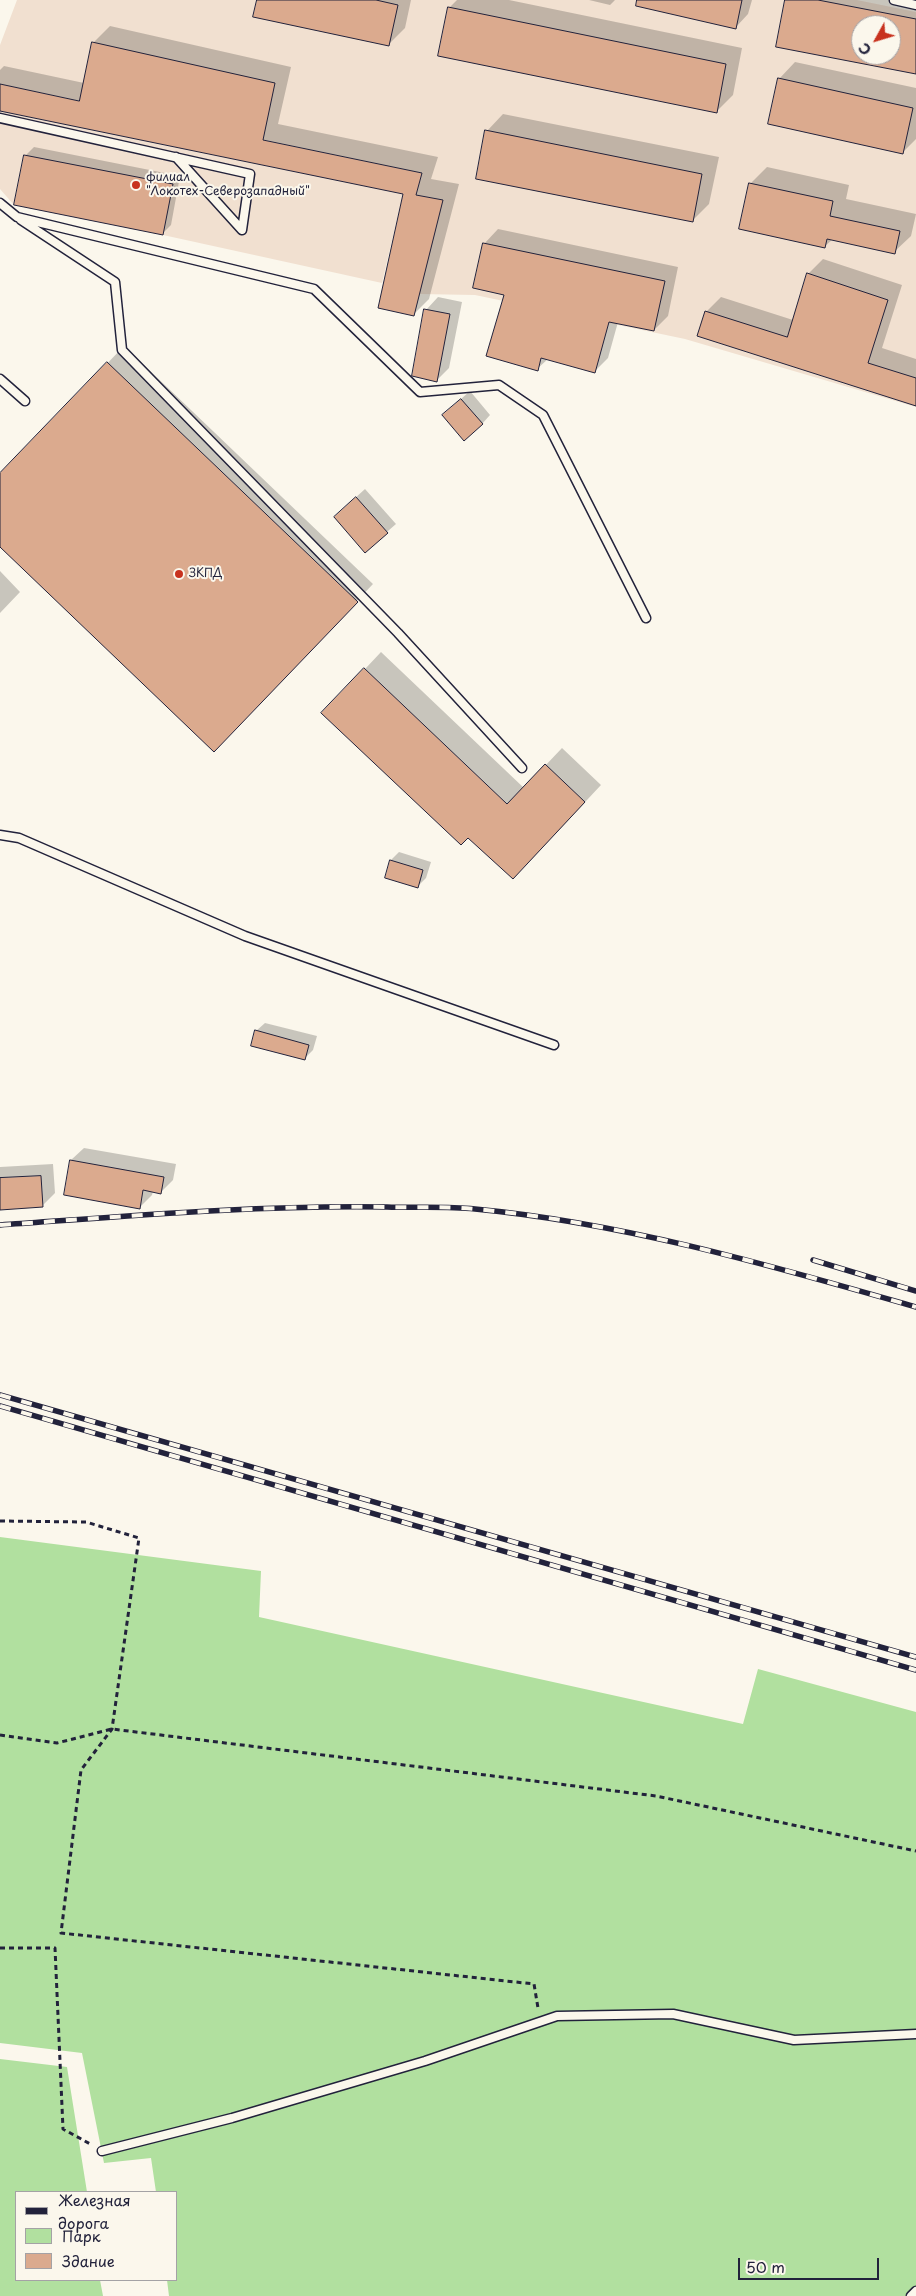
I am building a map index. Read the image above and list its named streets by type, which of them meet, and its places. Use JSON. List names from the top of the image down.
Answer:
{
  "places": ["филиал \"Локотех-Северозападный\"", "ЗКПД"],
  "legend": ["Железная дорога", "Парк", "Здание"],
  "scale_bar": "50 m",
  "north": "bottom left"
}
